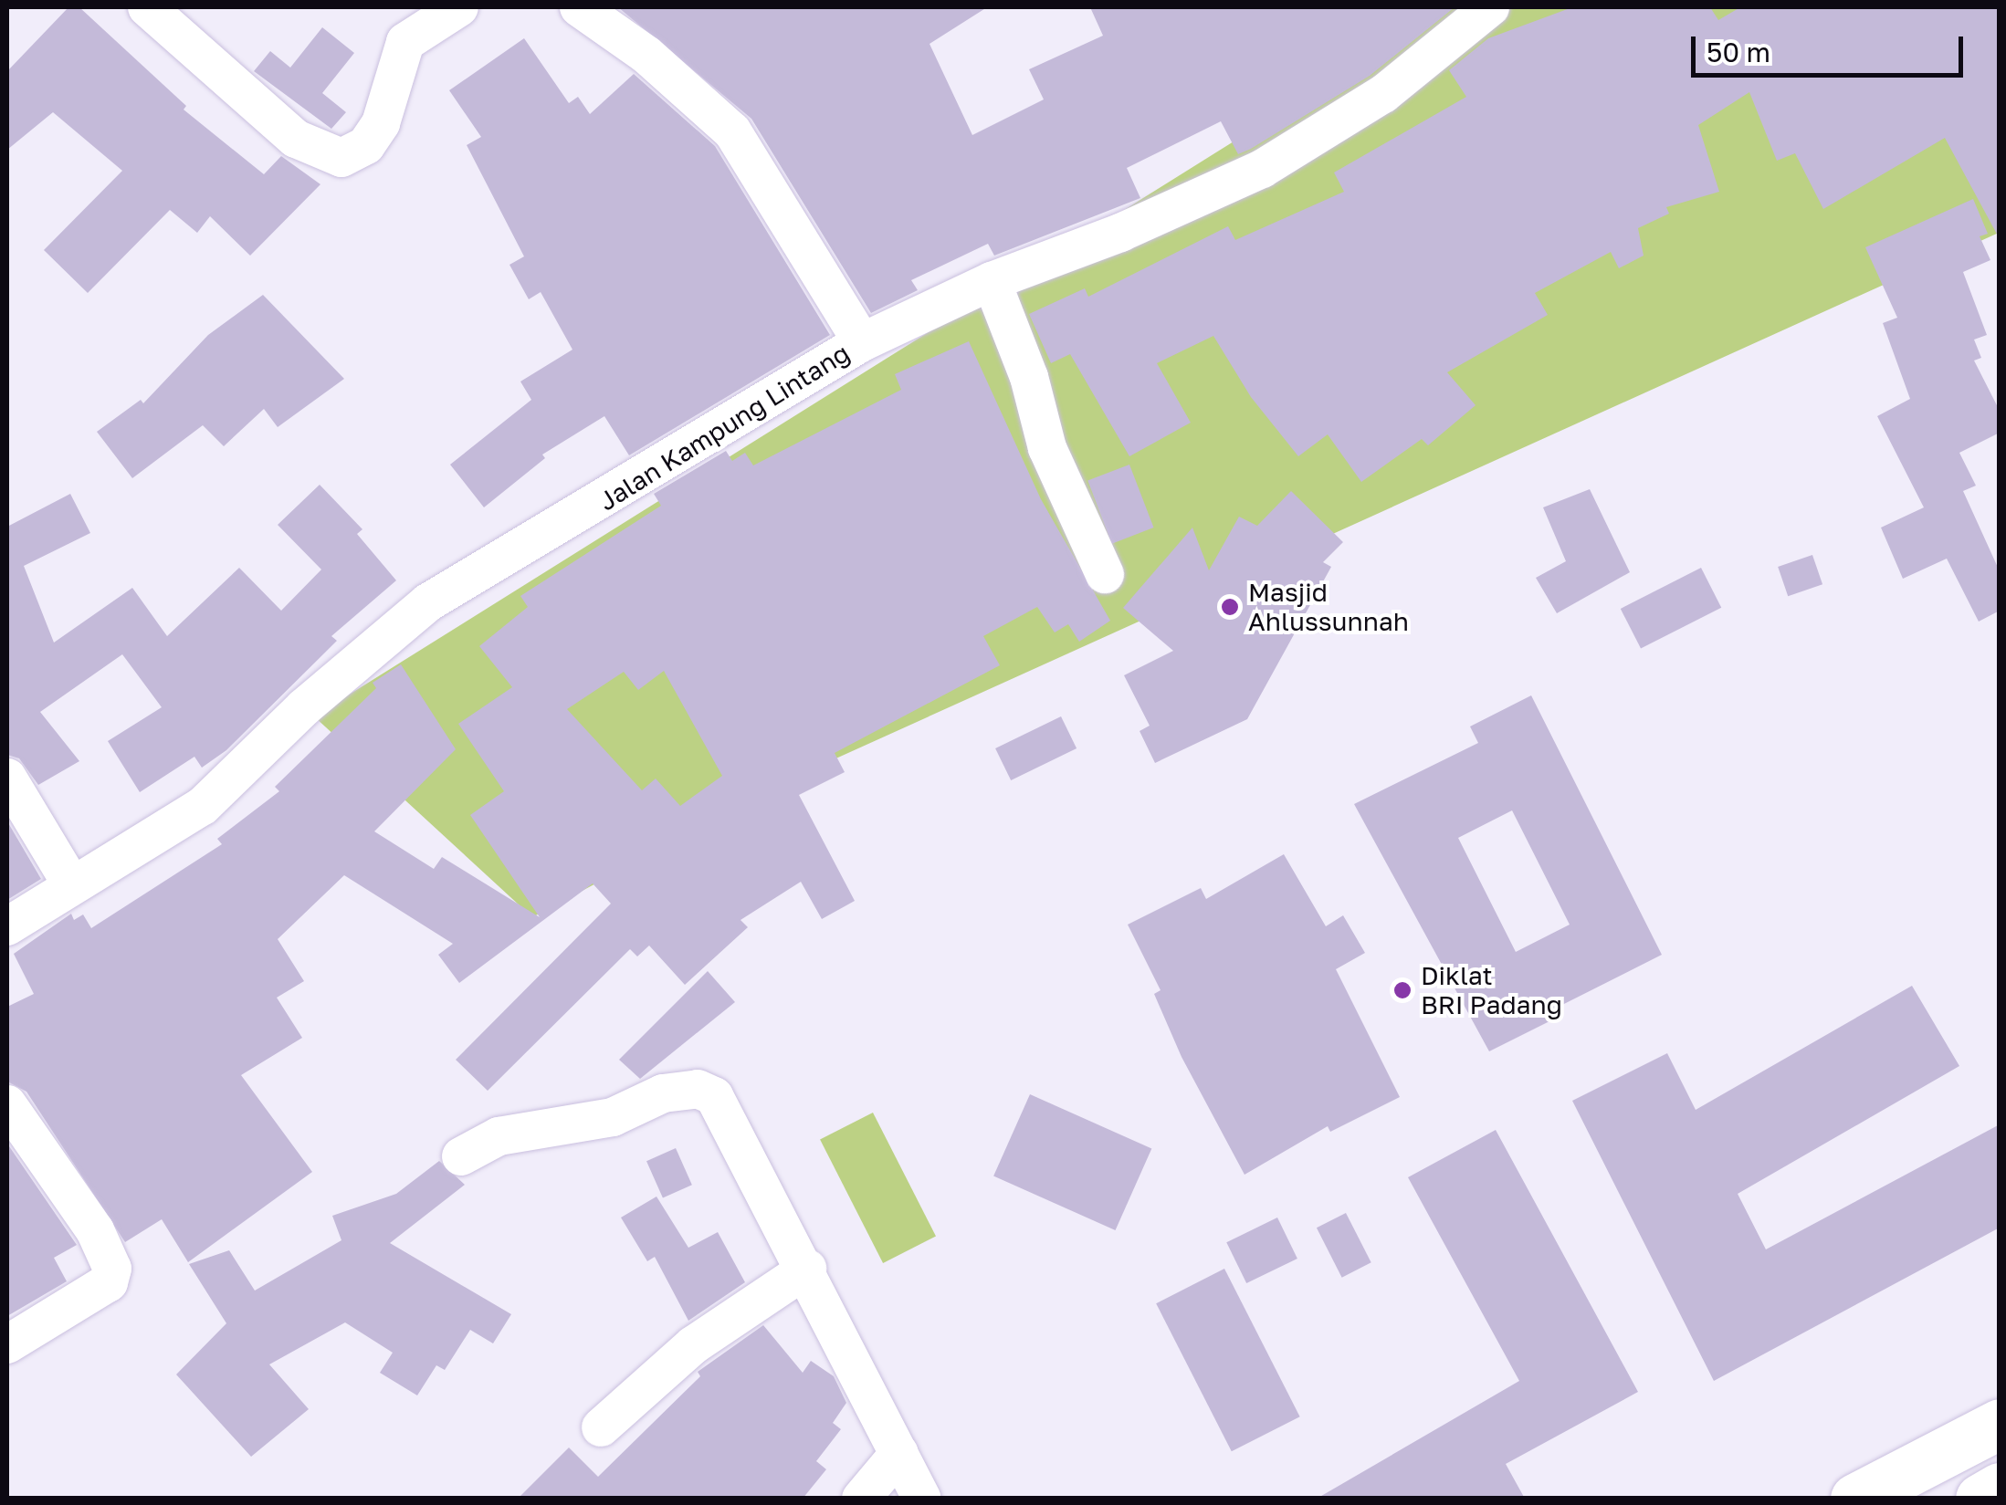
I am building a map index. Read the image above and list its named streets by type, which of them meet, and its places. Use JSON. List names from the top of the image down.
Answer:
{
  "streets": {
    "street": ["Jalan Kampung Lintang"]
  },
  "places": ["Masjid Ahlussunnah", "Diklat BRI Padang"],
  "scale_bar": "50 m"
}
